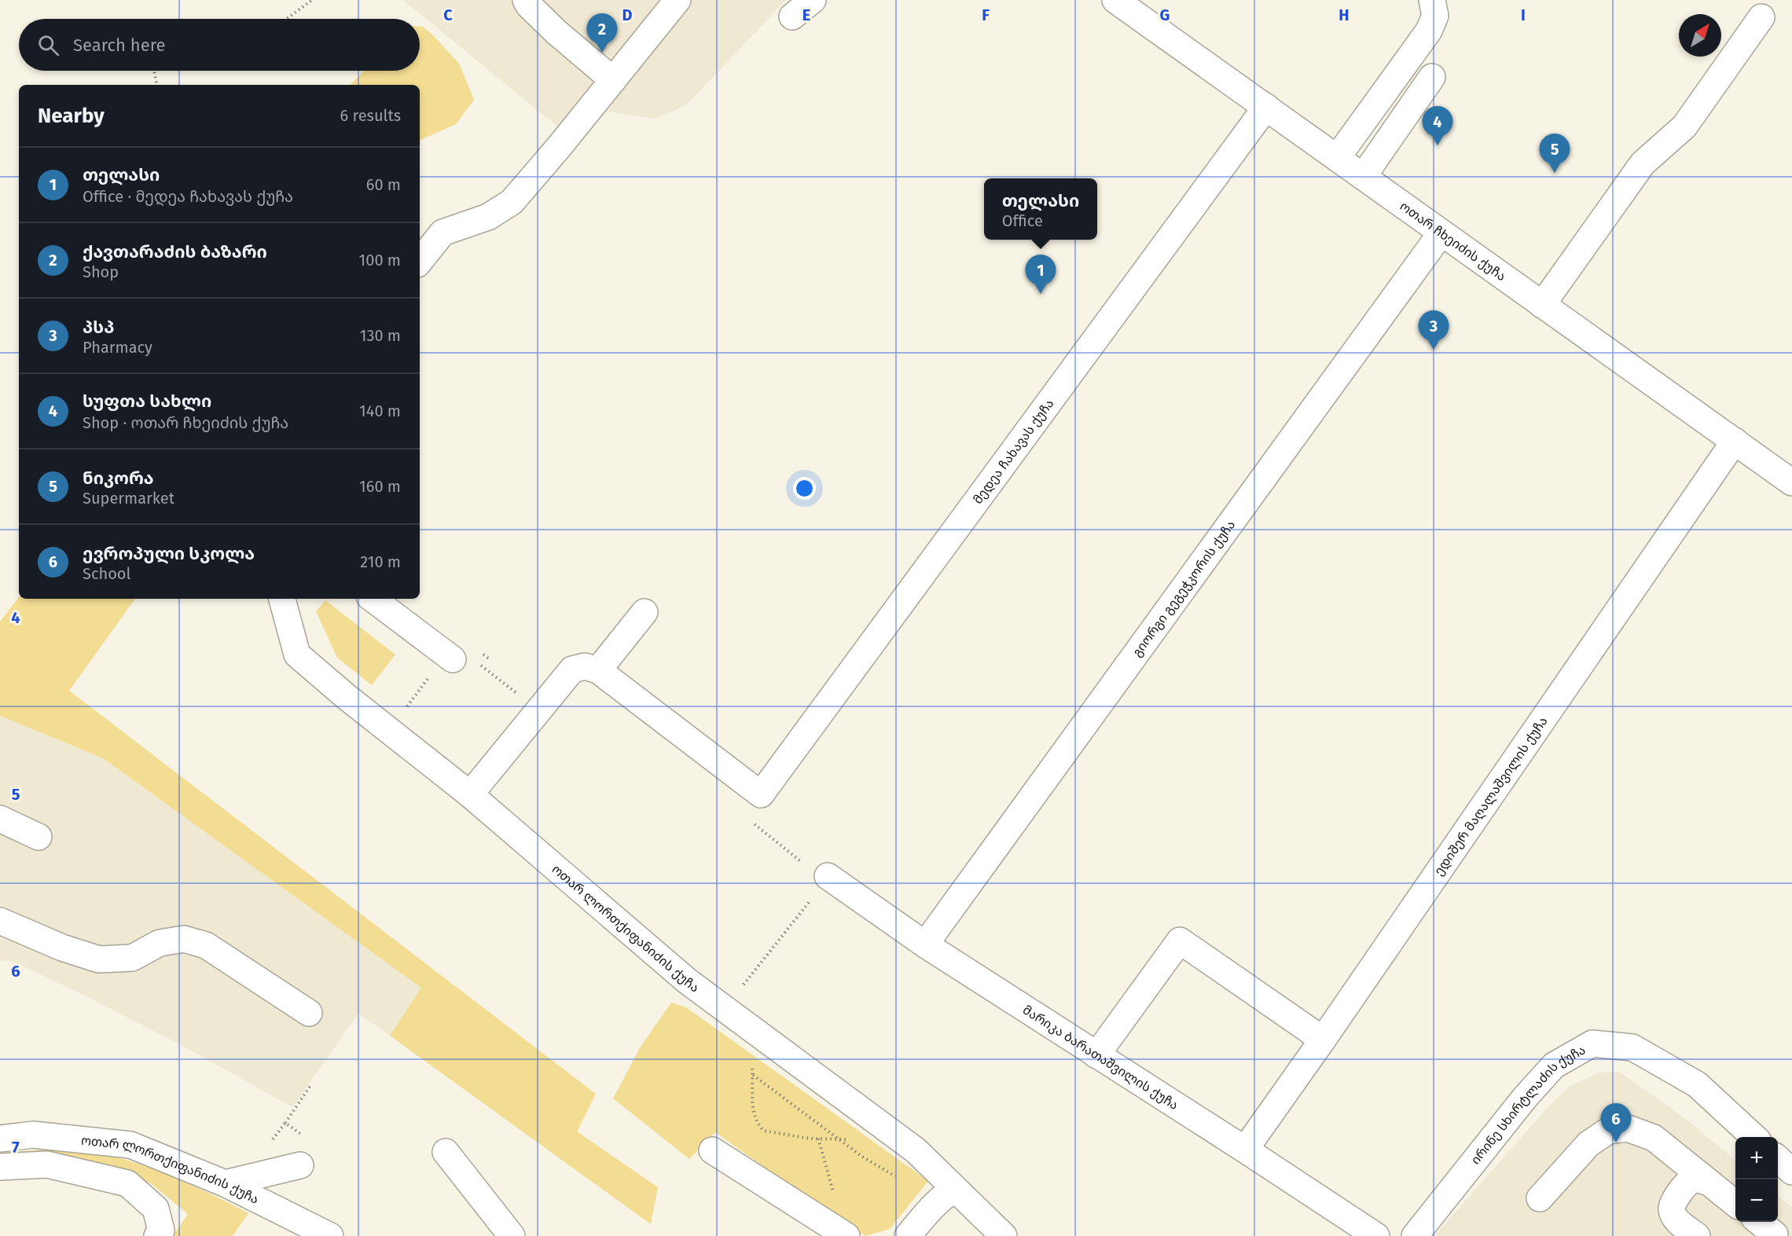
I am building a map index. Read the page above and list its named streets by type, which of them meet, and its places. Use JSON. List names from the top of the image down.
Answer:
{
  "streets": {
    "street": [
      "ოთარ ჩხეიძის ქუჩა",
      "მედეა ჩახავას ქუჩა",
      "გიორგი გეგეჭკორის ქუჩა",
      "ედიშერ მაღალაშვილის ქუჩა",
      "ოთარ ლორთქიფანიძის ქუჩა",
      "მარიკა ბარათაშვილის ქუჩა",
      "ირინე სხირტლაძის ქუჩა"
    ]
  },
  "crossings": [
    ["ოთარ ჩხეიძის ქუჩა", "მედეა ჩახავას ქუჩა"],
    ["ოთარ ჩხეიძის ქუჩა", "გიორგი გეგეჭკორის ქუჩა"],
    ["ოთარ ჩხეიძის ქუჩა", "ედიშერ მაღალაშვილის ქუჩა"],
    ["გიორგი გეგეჭკორის ქუჩა", "მარიკა ბარათაშვილის ქუჩა"],
    ["ედიშერ მაღალაშვილის ქუჩა", "მარიკა ბარათაშვილის ქუჩა"]
  ],
  "north": "top right",
  "page": {
    "pins": [
      "2",
      "4",
      "5",
      "1",
      "3",
      "6"
    ],
    "search": "Search here",
    "heading": ["Nearby", "6 results"],
    "list": [
      {
        "mark": "1",
        "name": "თელასი",
        "note": "Office · მედეა ჩახავას ქუჩა",
        "value": "60 m"
      },
      {
        "mark": "2",
        "name": "ქავთარაძის ბაზარი",
        "note": "Shop",
        "value": "100 m"
      },
      {
        "mark": "3",
        "name": "პსპ",
        "note": "Pharmacy",
        "value": "130 m"
      },
      {
        "mark": "4",
        "name": "სუფთა სახლი",
        "note": "Shop · ოთარ ჩხეიძის ქუჩა",
        "value": "140 m"
      },
      {
        "mark": "5",
        "name": "ნიკორა",
        "note": "Supermarket",
        "value": "160 m"
      },
      {
        "mark": "6",
        "name": "ევროპული სკოლა",
        "note": "School",
        "value": "210 m"
      }
    ],
    "popup": ["თელასი", "Office"],
    "map_buttons": ["+", "−"]
  },
  "grid": {
    "columns": [
      "C",
      "D",
      "E",
      "F",
      "G",
      "H",
      "I"
    ],
    "rows": [
      "4",
      "5",
      "6",
      "7"
    ]
  }
}
